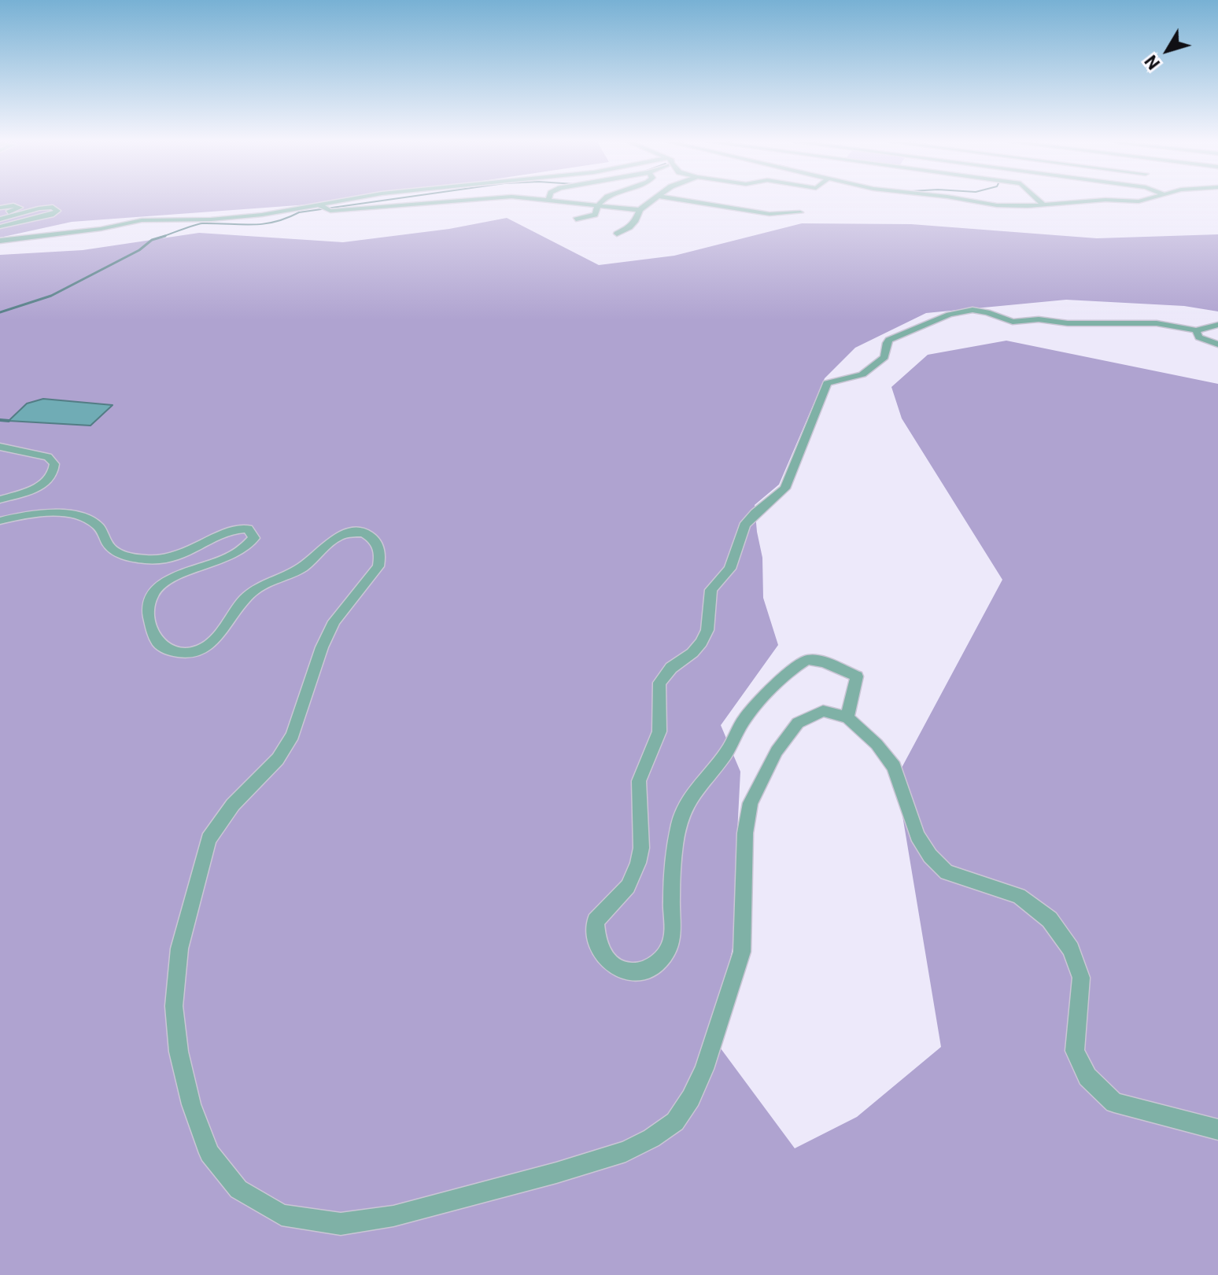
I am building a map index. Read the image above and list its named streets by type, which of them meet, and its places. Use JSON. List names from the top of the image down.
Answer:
{
  "north": "bottom left"
}
